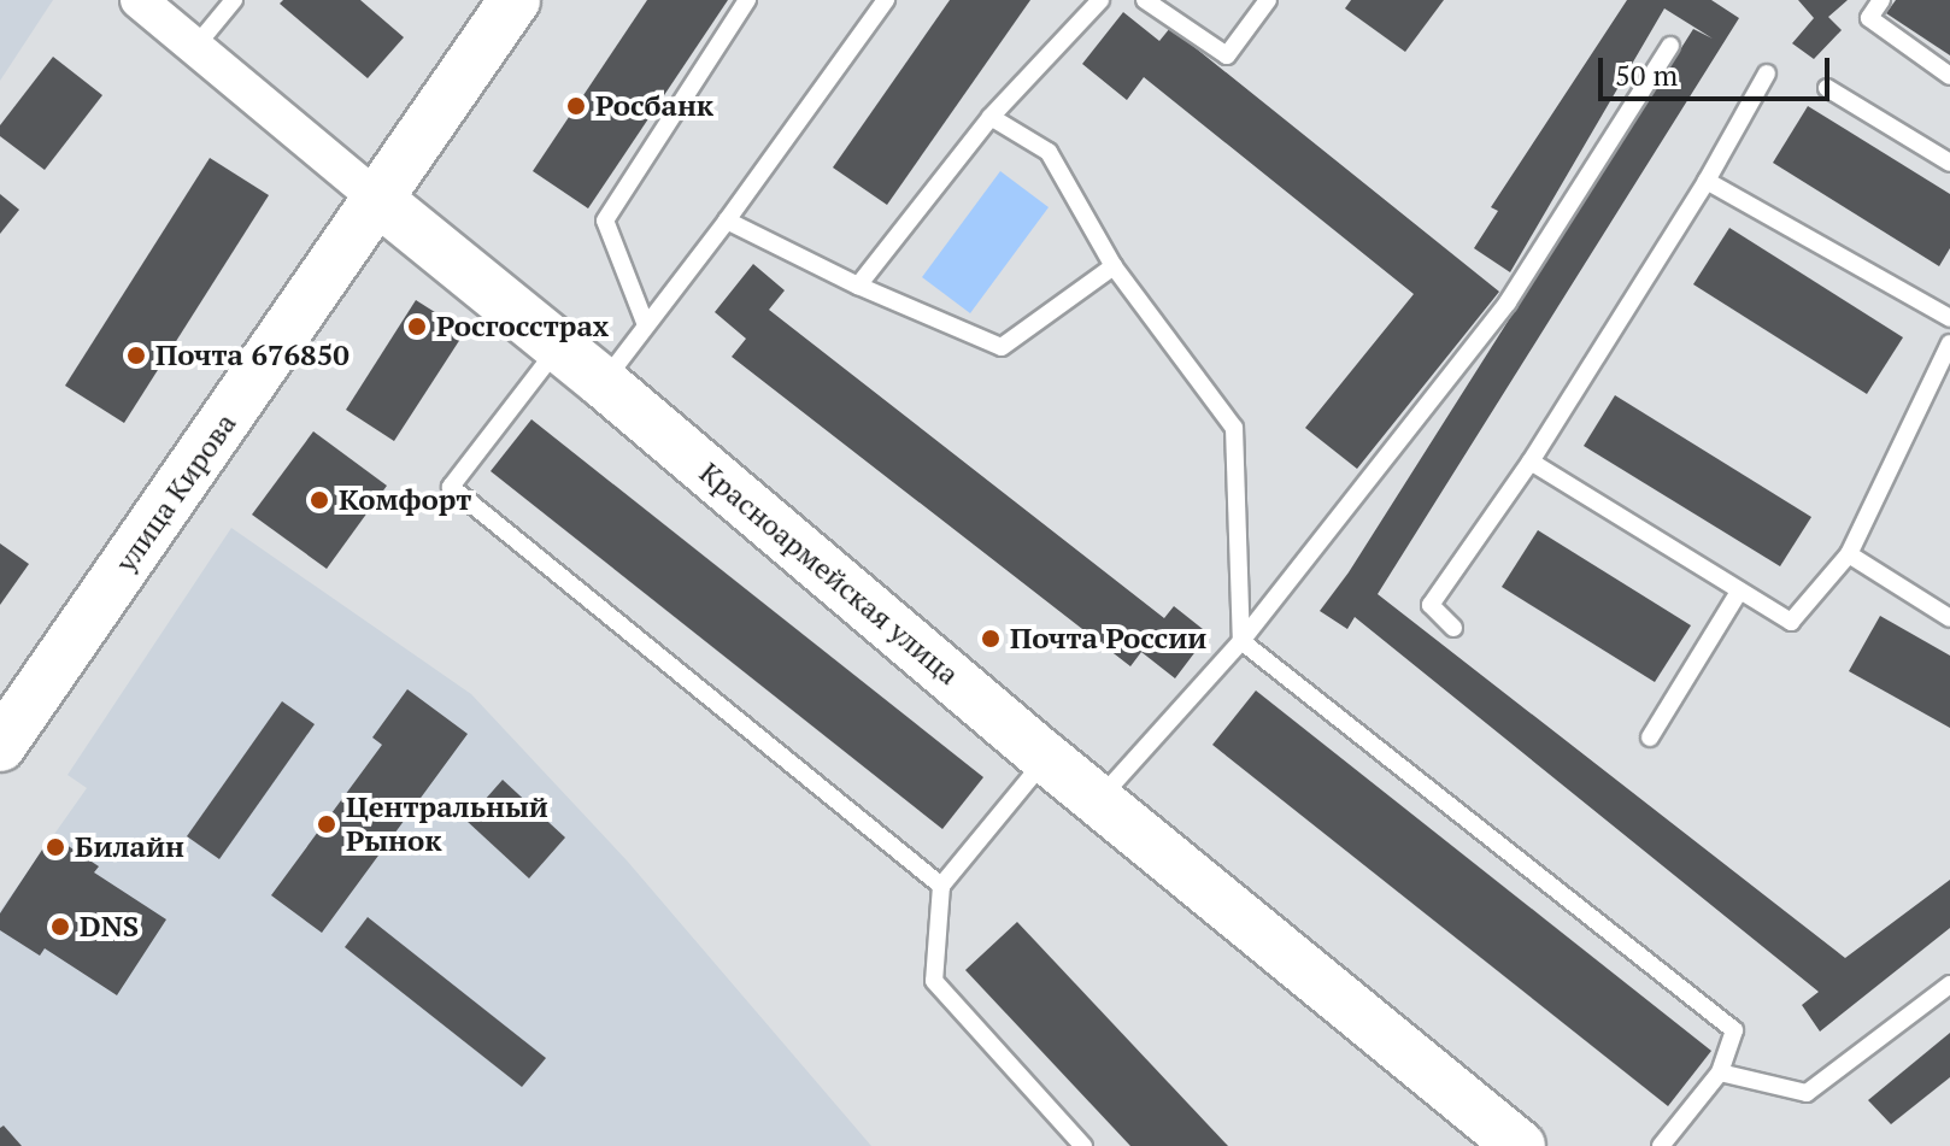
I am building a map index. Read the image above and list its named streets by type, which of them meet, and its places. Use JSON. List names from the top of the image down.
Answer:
{
  "streets": {
    "street": ["улица Кирова", "Красноармейская улица"]
  },
  "crossings": [
    ["улица Кирова", "Красноармейская улица"]
  ],
  "places": [
    "Росбанк",
    "Росгосстрах",
    "Почта 676850",
    "Комфорт",
    "Почта России",
    "Центральный Рынок",
    "Билайн",
    "DNS"
  ],
  "scale_bar": "50 m"
}
